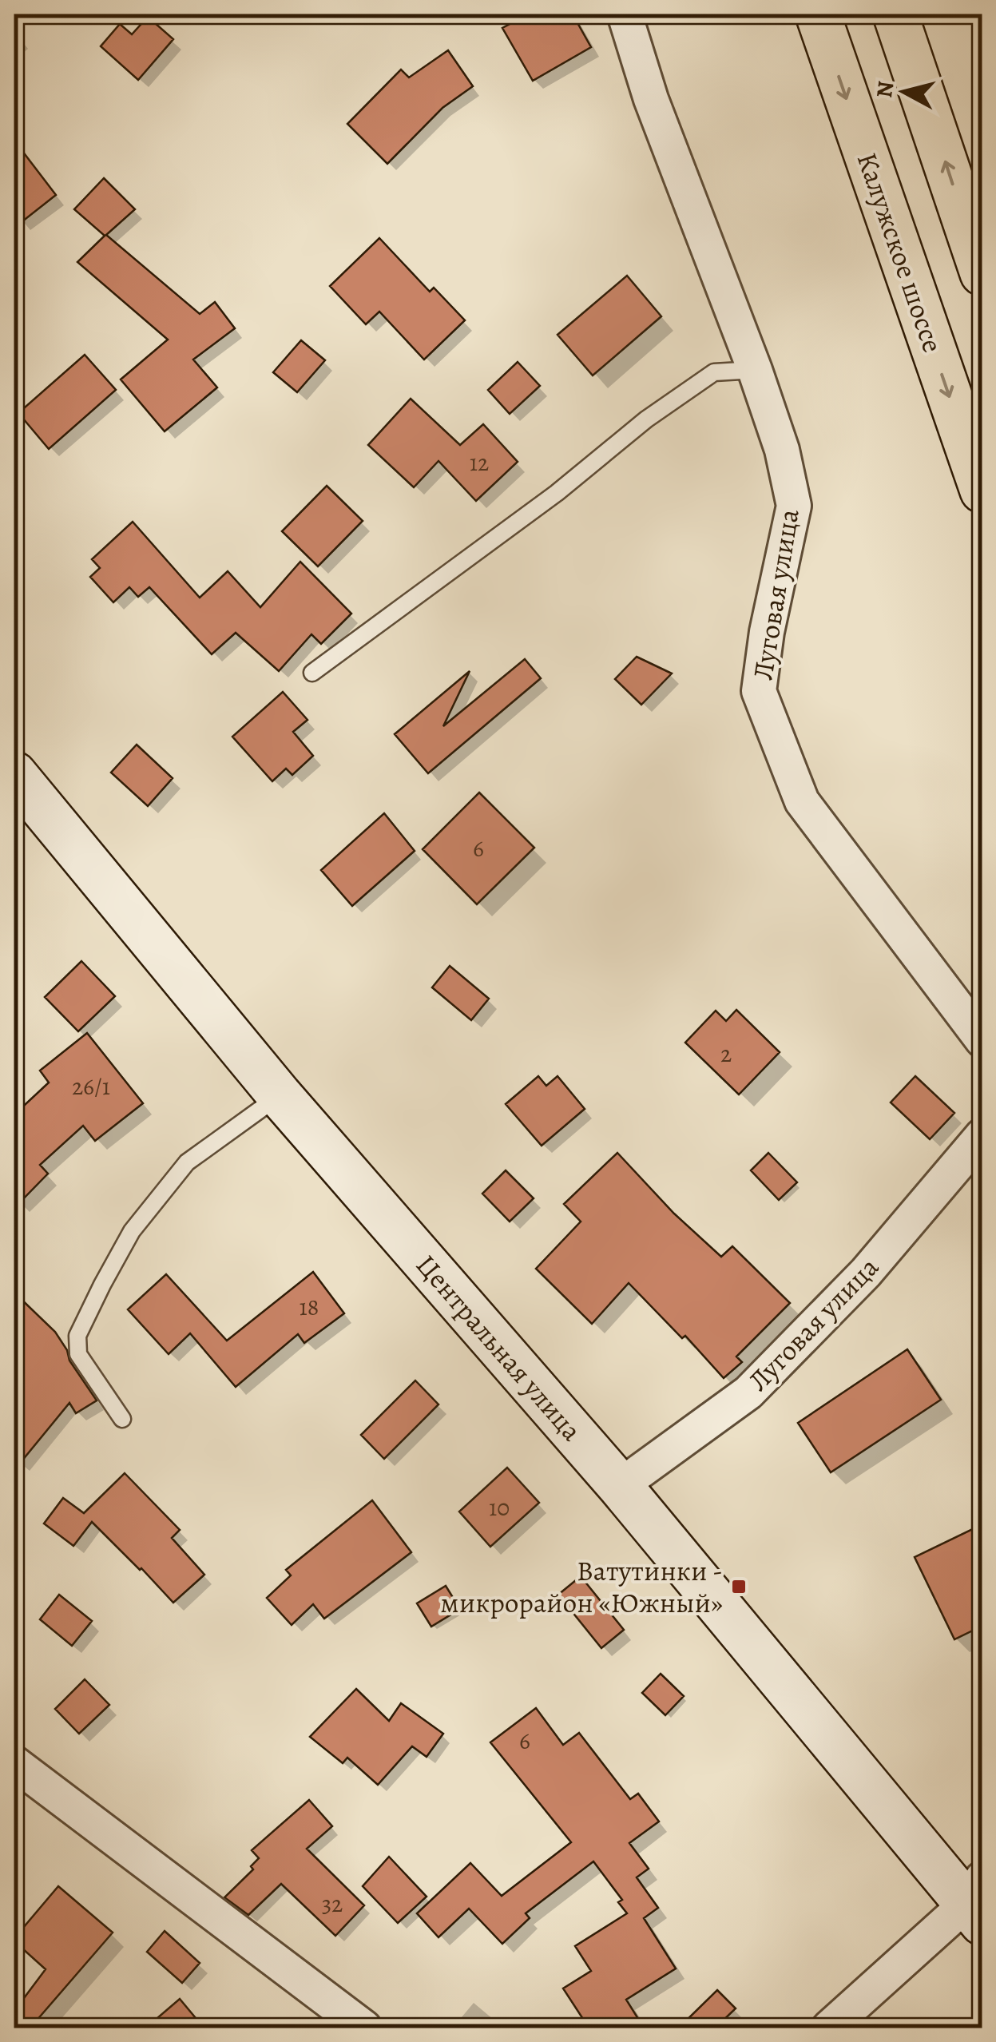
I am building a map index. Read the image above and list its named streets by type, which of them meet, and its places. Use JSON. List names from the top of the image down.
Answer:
{
  "streets": {
    "highway": ["Калужское шоссе"],
    "street": ["Луговая улица", "Центральная улица"]
  },
  "crossings": [
    ["Луговая улица", "Центральная улица"]
  ],
  "places": {
    "transit": ["Ватутинки - микрорайон «Южный»"]
  },
  "house_numbers": [
    "12",
    "6",
    "2",
    "26/1",
    "18",
    "10",
    "6",
    "32"
  ],
  "north": "left"
}
